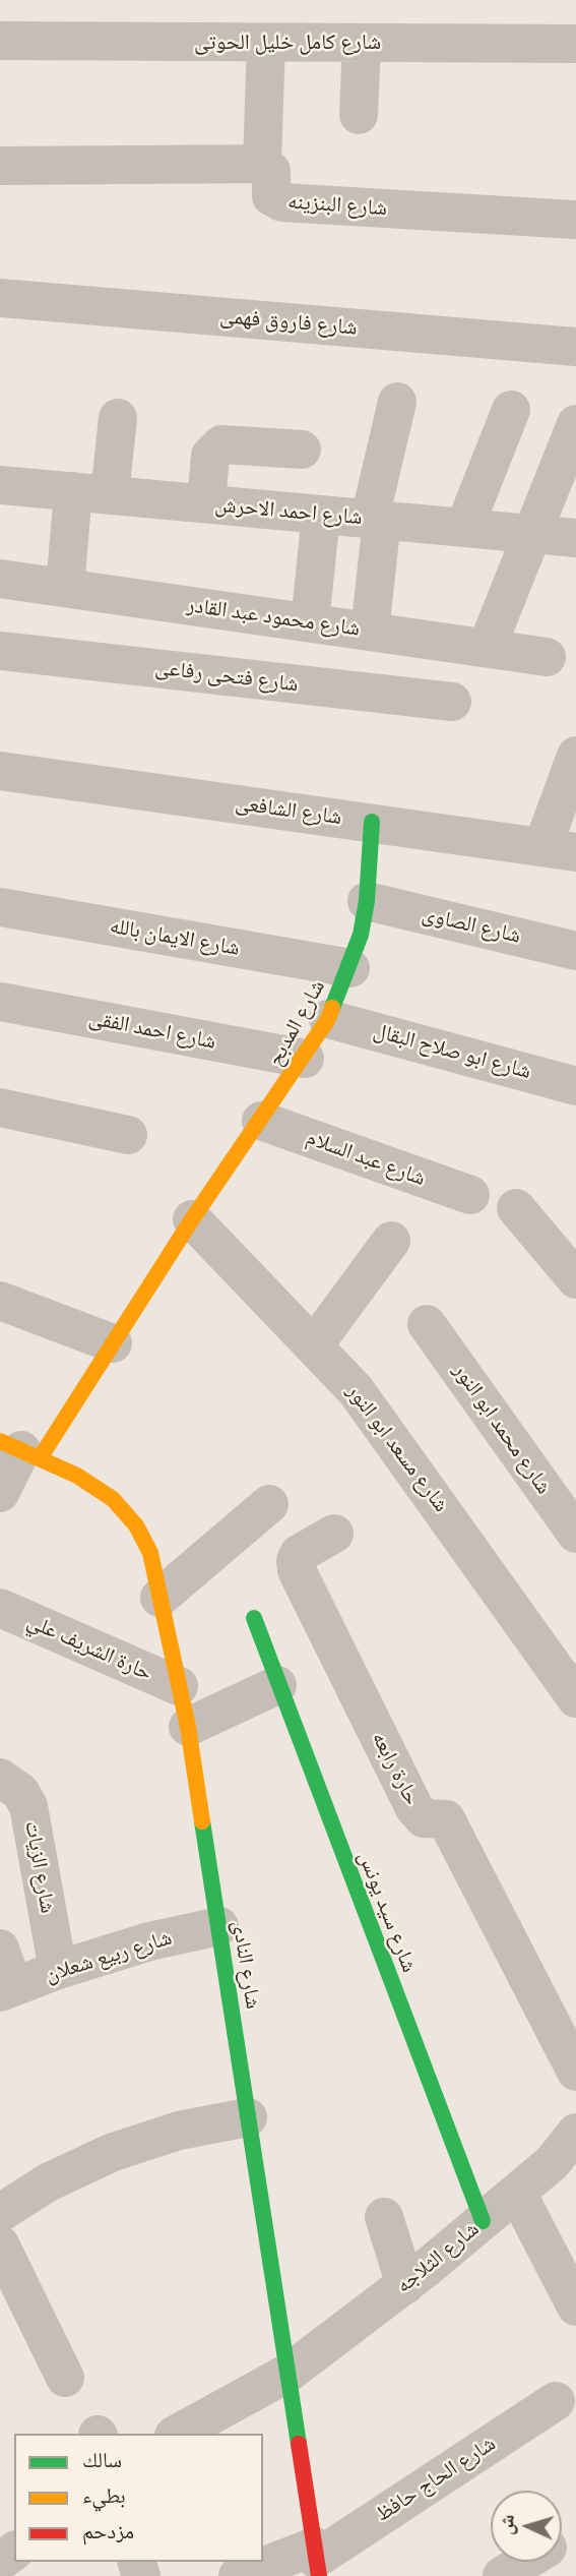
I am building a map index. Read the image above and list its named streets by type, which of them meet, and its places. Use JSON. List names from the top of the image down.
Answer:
{
  "streets": {
    "street": [
      "شارع كامل خليل الحوتى",
      "شارع البنزينه",
      "شارع فاروق فهمى",
      "شارع احمد الاحرش",
      "شارع محمود عبد القادر",
      "شارع فتحى رفاعى",
      "شارع الشافعى",
      "شارع الصاوى",
      "شارع الايمان بالله",
      "شارع المدبح",
      "شارع احمد الفقى",
      "شارع ابو صلاح البقال",
      "شارع عبد السلام",
      "شارع محمد ابو النور",
      "شارع مسعد ابو النور",
      "حارة الشريف علي",
      "حارة رابعه",
      "شارع الزيات",
      "شارع سيد يونس",
      "شارع ربيع شعلان",
      "شارع النادى",
      "شارع الثلاجه",
      "شارع الحاج حافظ"
    ]
  },
  "crossings": [
    ["شارع الشافعى", "شارع المدبح"],
    ["شارع الصاوى", "شارع المدبح"],
    ["شارع الايمان بالله", "شارع المدبح"],
    ["شارع المدبح", "شارع احمد الفقى"],
    ["شارع المدبح", "شارع ابو صلاح البقال"],
    ["شارع المدبح", "شارع عبد السلام"],
    ["شارع المدبح", "شارع مسعد ابو النور"],
    ["شارع المدبح", "شارع النادى"],
    ["حارة الشريف علي", "شارع النادى"],
    ["شارع الزيات", "شارع ربيع شعلان"],
    ["شارع سيد يونس", "شارع الثلاجه"],
    ["شارع ربيع شعلان", "شارع النادى"],
    ["شارع النادى", "شارع الثلاجه"],
    ["شارع النادى", "شارع الحاج حافظ"]
  ],
  "legend": ["سالك", "بطيء", "مزدحم"],
  "north": "left"
}
